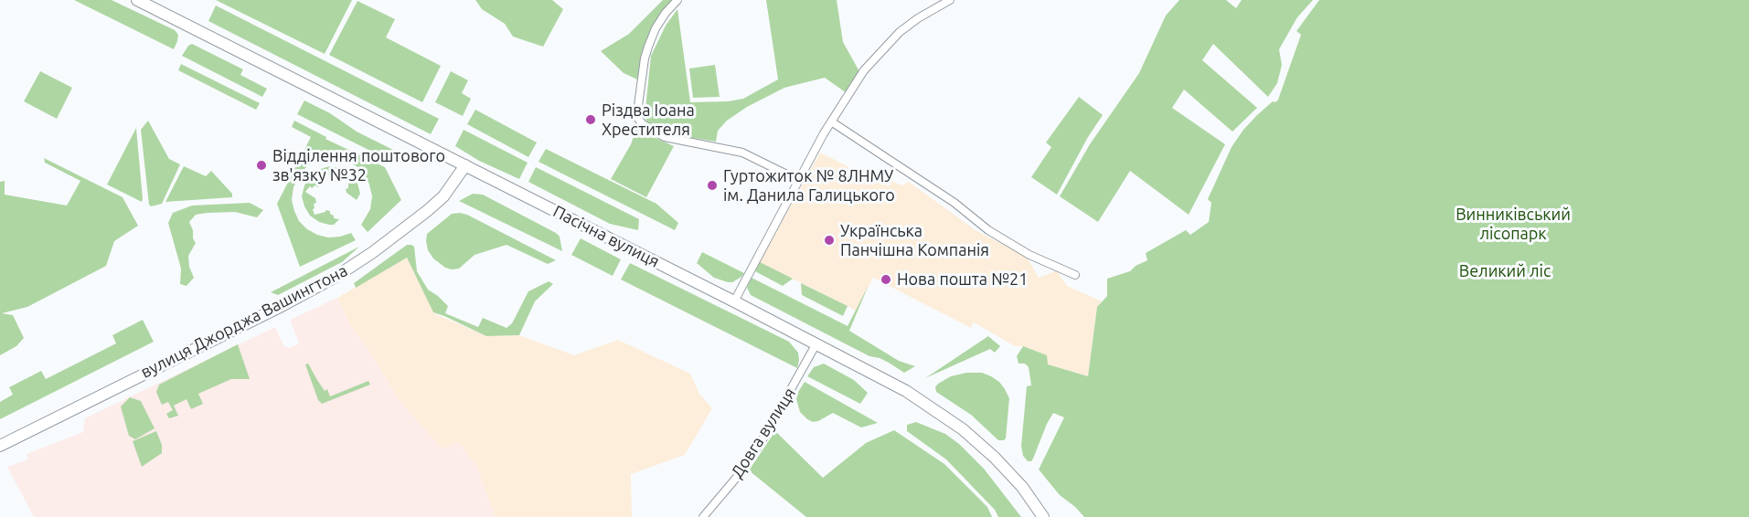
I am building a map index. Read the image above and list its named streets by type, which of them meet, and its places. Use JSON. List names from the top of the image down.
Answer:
{
  "streets": {
    "main road": ["Пасічна вулиця", "вулиця Джорджа Вашингтона"],
    "street": ["Довга вулиця"]
  },
  "crossings": [
    ["Пасічна вулиця", "вулиця Джорджа Вашингтона"],
    ["Пасічна вулиця", "Довга вулиця"]
  ],
  "parks": ["Винниківський лісопарк", "Великий ліс"],
  "places": [
    "Різдва Іоана Хрестителя",
    "Відділення поштового зв'язку №32",
    "Гуртожиток № 8ЛНМУ ім. Данила Галицького",
    "Українська Панчішна Компанія",
    "Нова пошта №21"
  ]
}
